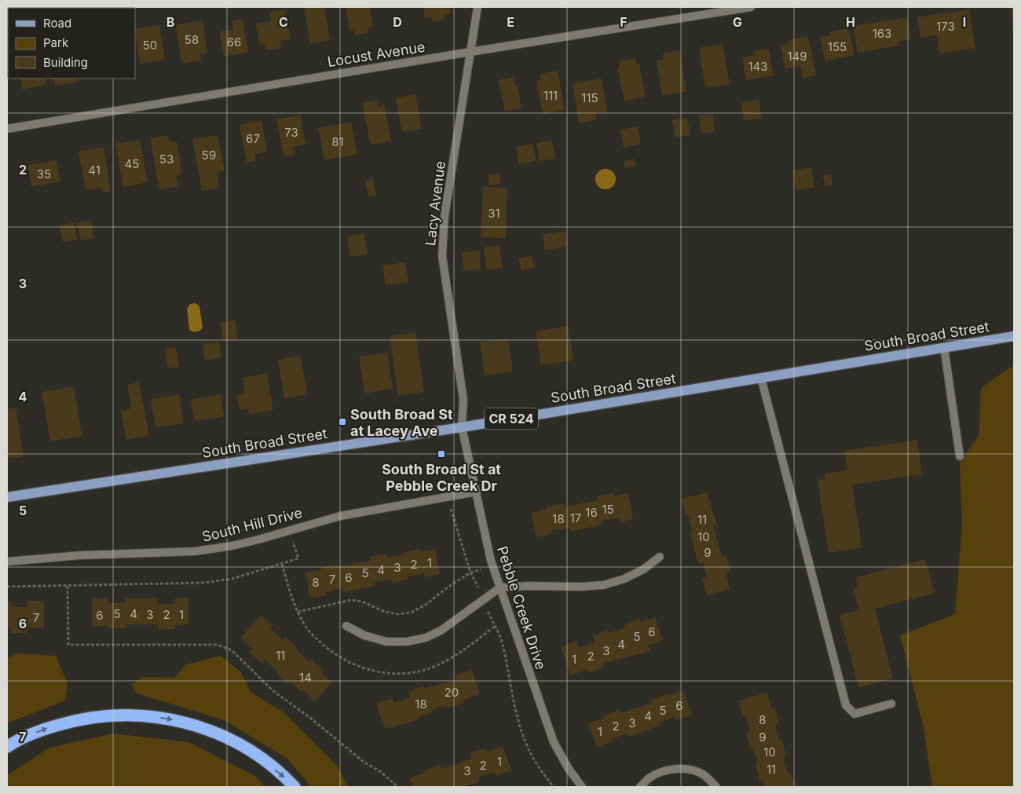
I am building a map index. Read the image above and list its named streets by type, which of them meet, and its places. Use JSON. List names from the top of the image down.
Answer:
{
  "streets": {
    "main road": ["South Broad Street", "CR 524"],
    "street": [
      "Locust Avenue",
      "Lacy Avenue",
      "South Hill Drive",
      "Pebble Creek Drive"
    ]
  },
  "crossings": [
    ["Locust Avenue", "Lacy Avenue"],
    ["Lacy Avenue", "South Broad Street"],
    ["Lacy Avenue", "Pebble Creek Drive"],
    ["South Broad Street", "Pebble Creek Drive"],
    ["South Hill Drive", "Pebble Creek Drive"]
  ],
  "places": {
    "transit": ["South Broad St at Lacey Ave", "South Broad St at Pebble Creek Dr"]
  },
  "house_numbers": [
    "173",
    "163",
    "58",
    "66",
    "50",
    "155",
    "149",
    "143",
    "111",
    "115",
    "73",
    "67",
    "81",
    "59",
    "53",
    "45",
    "41",
    "35",
    "31",
    "15",
    "16",
    "17",
    "18",
    "11",
    "10",
    "9",
    "1",
    "2",
    "3",
    "4",
    "5",
    "6",
    "7",
    "8",
    "5",
    "4",
    "3",
    "2",
    "1",
    "6",
    "7",
    "6",
    "5",
    "4",
    "3",
    "11",
    "2",
    "1",
    "14",
    "20",
    "18",
    "6",
    "5",
    "4",
    "8",
    "3",
    "2",
    "1",
    "9",
    "10",
    "1",
    "2",
    "11",
    "3"
  ],
  "legend": ["Road", "Park", "Building"],
  "grid": {
    "columns": [
      "B",
      "C",
      "D",
      "E",
      "F",
      "G",
      "H",
      "I"
    ],
    "rows": [
      "2",
      "3",
      "4",
      "5",
      "6",
      "7"
    ]
  }
}
